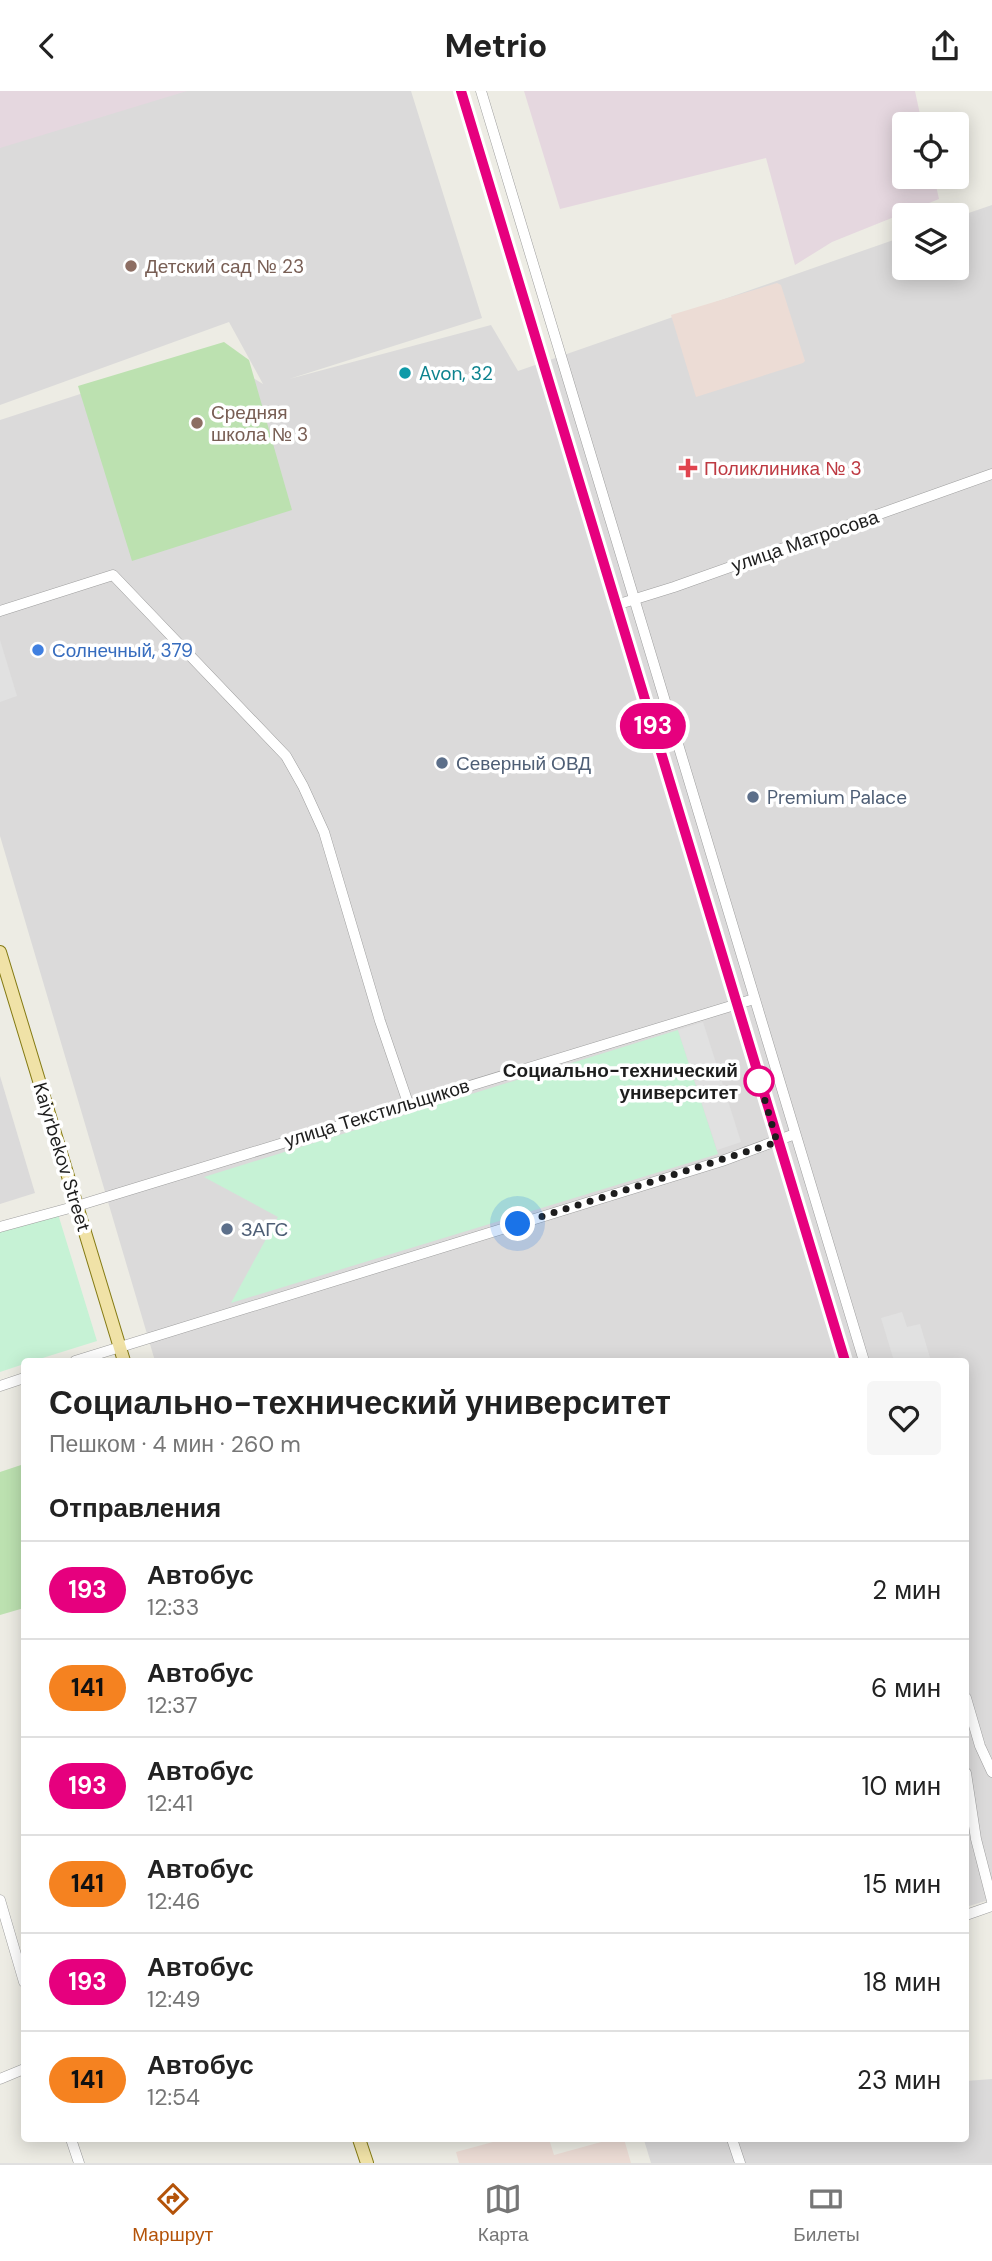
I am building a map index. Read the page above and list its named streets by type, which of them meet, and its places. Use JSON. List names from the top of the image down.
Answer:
{
  "streets": {
    "main road": ["Kaiyrbekov Street"],
    "street": ["улица Матросова", "улица Текстильщиков"]
  },
  "crossings": [
    ["улица Текстильщиков", "Kaiyrbekov Street"]
  ],
  "places": {
    "other": [
      "Детский сад № 23",
      "Avon, 32",
      "Средняя школа № 3",
      "Солнечный, 379",
      "Северный ОВД",
      "Premium Palace",
      "Социально-технический университет",
      "ЗАГС"
    ],
    "health": ["Поликлиника № 3"]
  },
  "lines": ["bus line 193"],
  "page": {
    "header": "Metrio",
    "on_map": "193",
    "heading": [
      ["Социально-технический университет", "Пешком · 4 мин · 260 m"],
      "Отправления"
    ],
    "list": [
      {
        "mark": "193",
        "name": "Автобус",
        "note": "12:33",
        "value": "2 мин"
      },
      {
        "mark": "141",
        "name": "Автобус",
        "note": "12:37",
        "value": "6 мин"
      },
      {
        "mark": "193",
        "name": "Автобус",
        "note": "12:41",
        "value": "10 мин"
      },
      {
        "mark": "141",
        "name": "Автобус",
        "note": "12:46",
        "value": "15 мин"
      },
      {
        "mark": "193",
        "name": "Автобус",
        "note": "12:49",
        "value": "18 мин"
      },
      {
        "mark": "141",
        "name": "Автобус",
        "note": "12:54",
        "value": "23 мин"
      }
    ],
    "tabs": ["Маршрут", "Карта", "Билеты"]
  }
}
